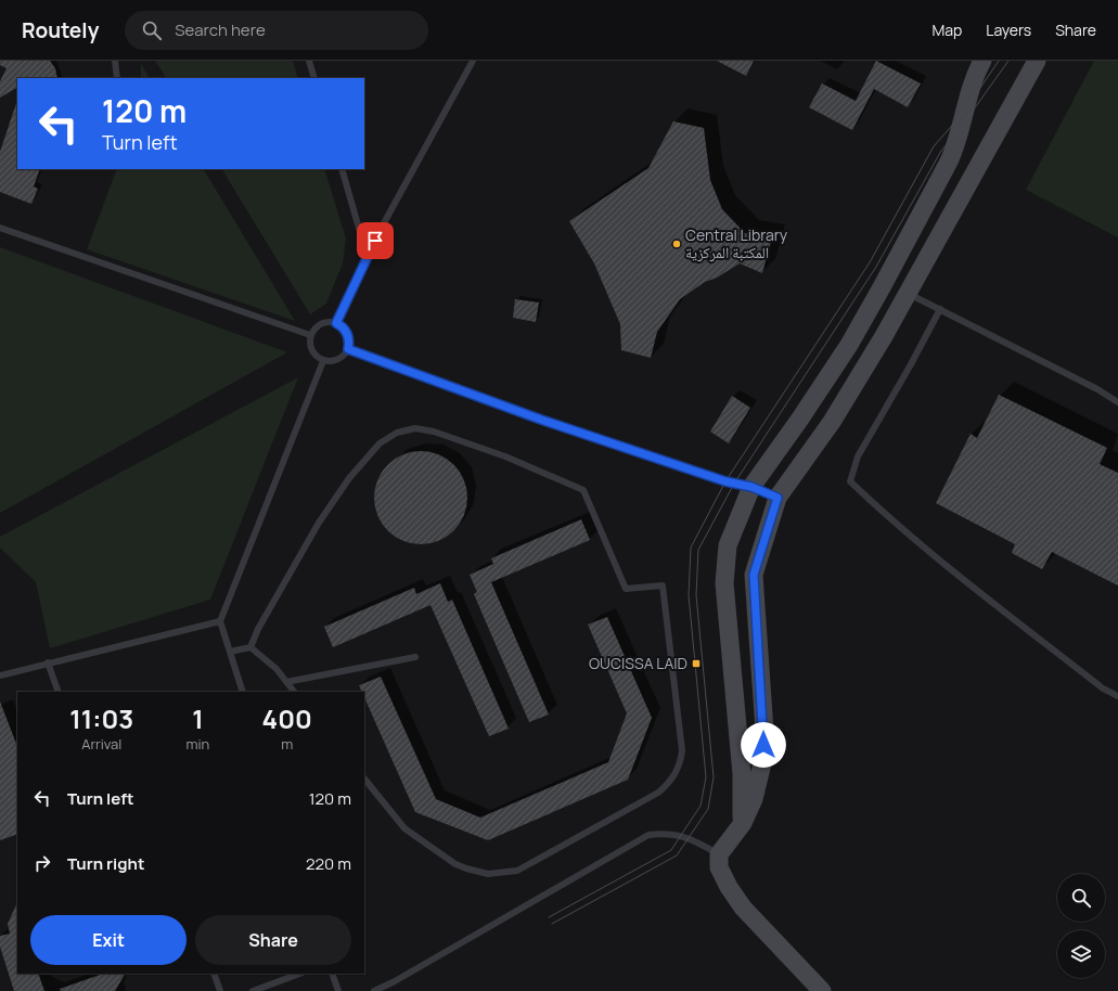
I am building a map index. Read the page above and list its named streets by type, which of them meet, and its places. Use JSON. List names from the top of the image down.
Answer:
{
  "places": {
    "other": ["Central Library المكتبة المركزية"],
    "transit": ["OUCISSA LAID"]
  },
  "page": {
    "header": "Routely",
    "search": "Search here",
    "nav": ["Map", "Layers", "Share"],
    "turn": ["120 m", "Turn left"],
    "eta": [
      "11:03",
      "Arrival",
      "1",
      "min",
      "400",
      "m"
    ],
    "list": [
      {
        "name": "Turn left",
        "value": "120 m"
      },
      {
        "name": "Turn right",
        "value": "220 m"
      }
    ],
    "buttons": ["Exit", "Share"]
  }
}
